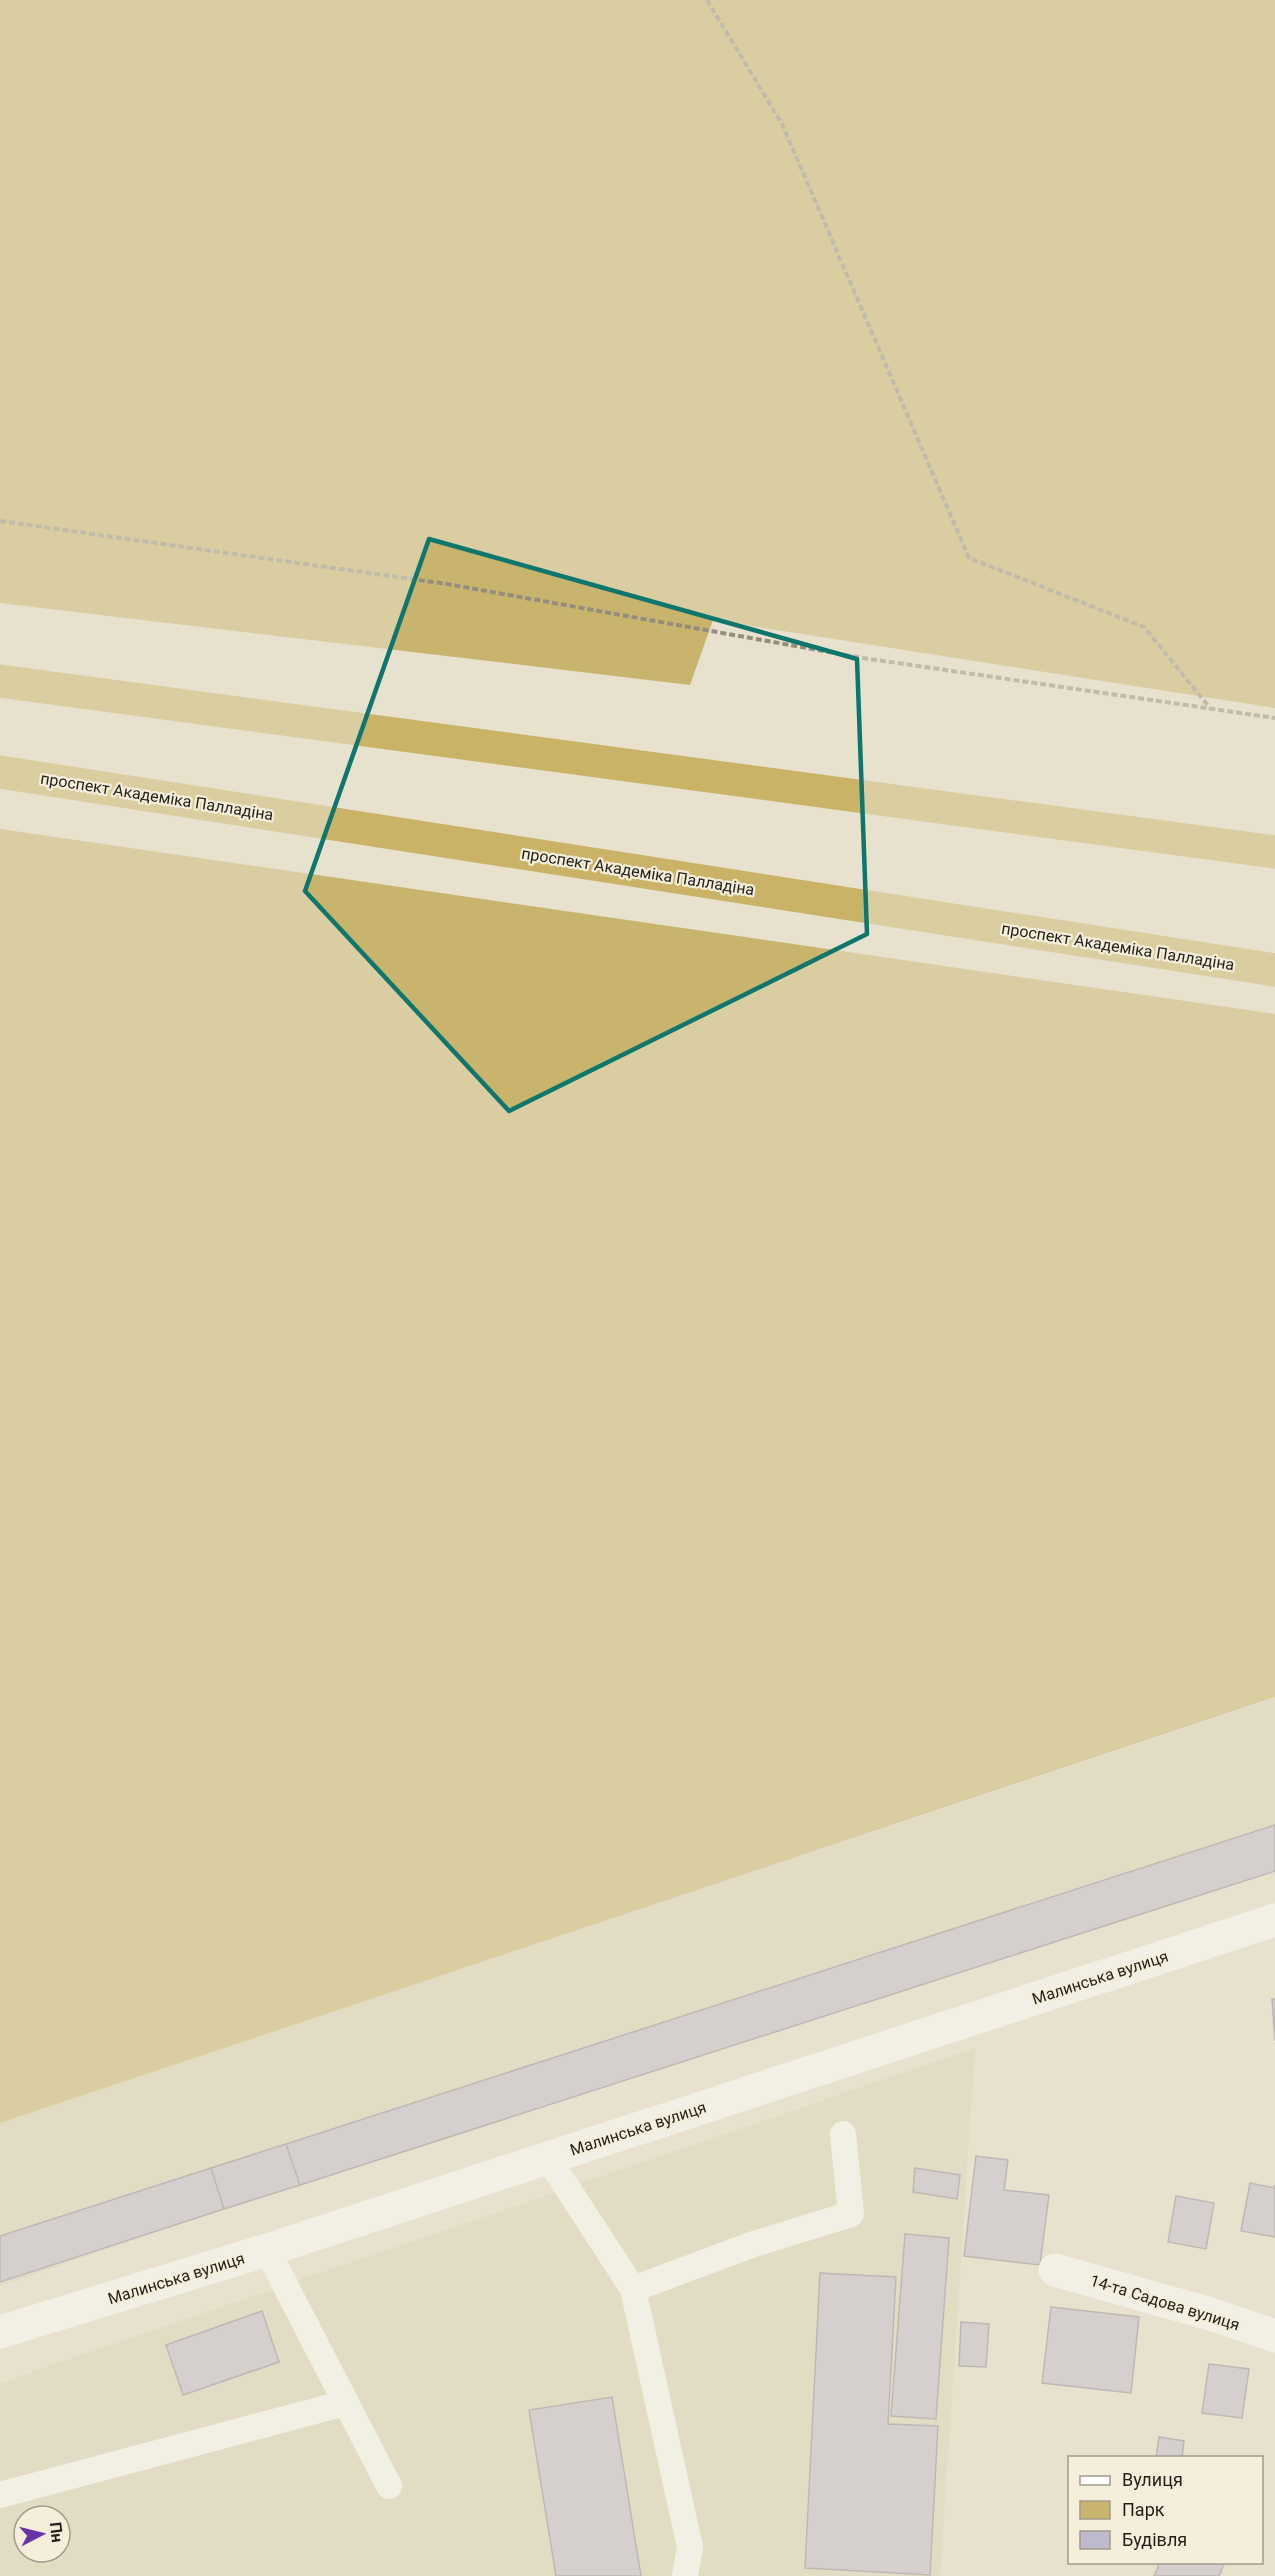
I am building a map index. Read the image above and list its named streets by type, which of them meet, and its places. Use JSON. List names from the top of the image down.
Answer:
{
  "streets": {
    "highway": ["проспект Академіка Палладіна"],
    "street": ["Малинська вулиця", "14-та Садова вулиця"]
  },
  "legend": ["Вулиця", "Парк", "Будівля"],
  "north": "right"
}
